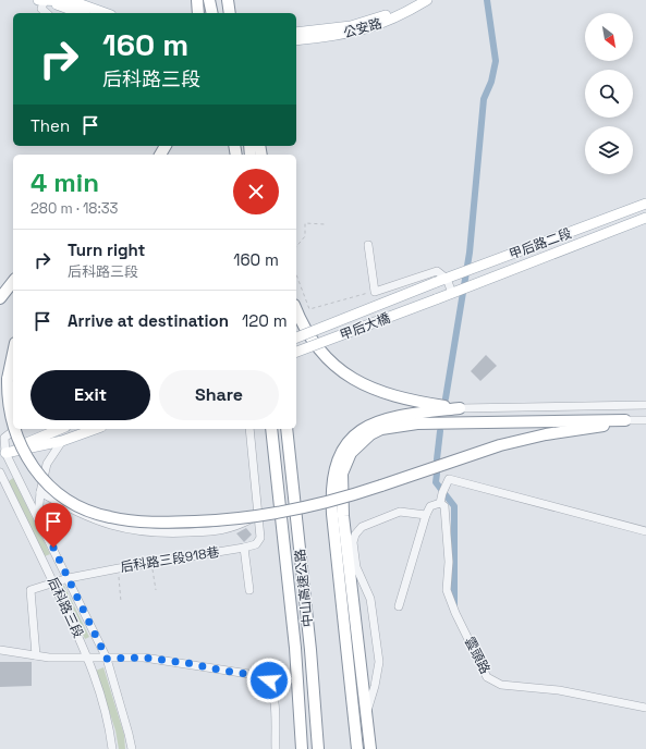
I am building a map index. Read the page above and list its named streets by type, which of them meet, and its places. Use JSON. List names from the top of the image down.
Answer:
{
  "streets": {
    "highway": ["中山高速公路"],
    "main road": ["公安路", "甲后路二段", "甲后大橋"],
    "street": ["后科路三段918巷", "后科路三段", "雲頭路"]
  },
  "crossings": [
    ["甲后路二段", "甲后大橋"],
    ["后科路三段918巷", "后科路三段"]
  ],
  "north": "bottom right",
  "page": {
    "turn": ["160 m", "后科路三段"],
    "then": "Then",
    "heading": ["4 min", "280 m · 18:33"],
    "list": [
      {
        "name": "Turn right",
        "note": "后科路三段",
        "value": "160 m"
      },
      {
        "name": "Arrive at destination",
        "value": "120 m"
      }
    ],
    "buttons": ["Exit", "Share"]
  }
}
